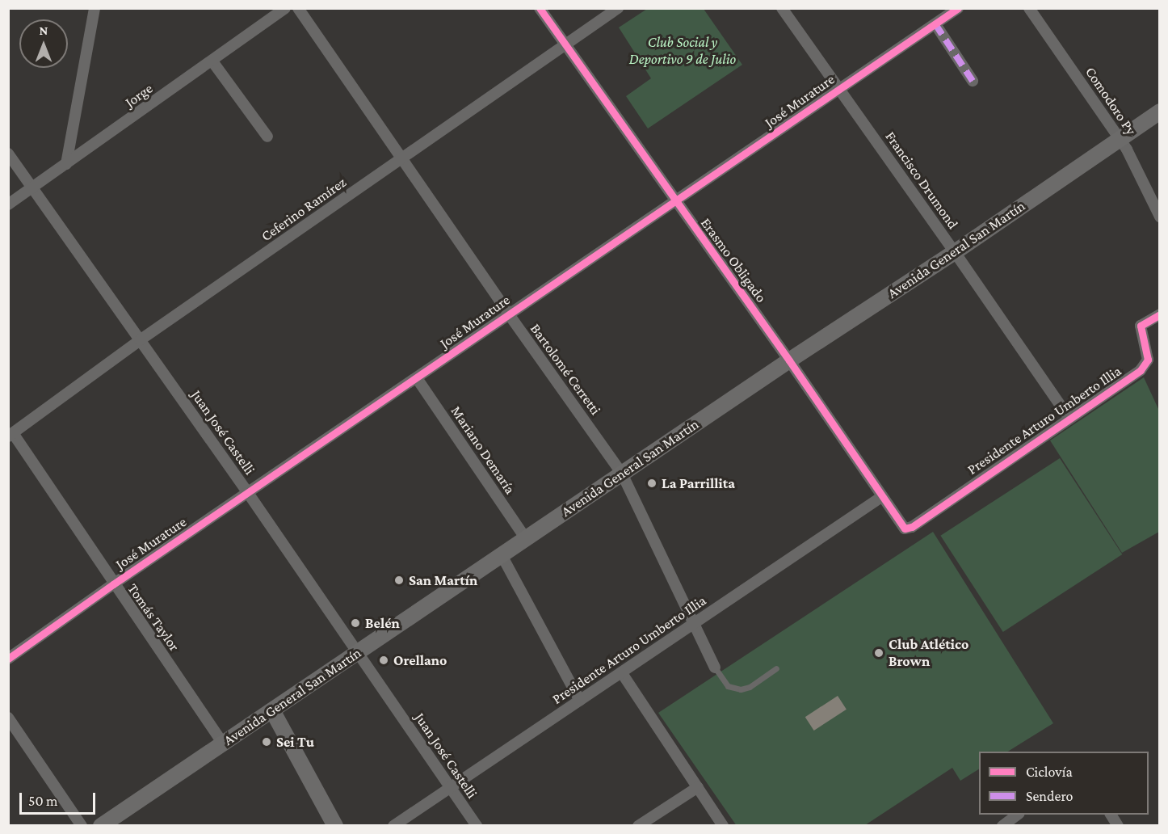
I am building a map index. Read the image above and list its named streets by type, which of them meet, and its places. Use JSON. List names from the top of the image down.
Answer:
{
  "streets": {
    "main road": ["Avenida General San Martín"],
    "street": [
      "Jorge",
      "José Murature",
      "Comodoro Py",
      "Francisco Drumond",
      "Ceferino Ramírez",
      "Erasmo Obligado",
      "Bartolomé Cerretti",
      "Presidente Arturo Umberto Illia",
      "Juan José Castelli",
      "Mariano Demaría",
      "Tomás Taylor"
    ]
  },
  "crossings": [
    ["Jorge", "Juan José Castelli"],
    ["José Murature", "Francisco Drumond"],
    ["José Murature", "Erasmo Obligado"],
    ["José Murature", "Bartolomé Cerretti"],
    ["José Murature", "Juan José Castelli"],
    ["José Murature", "Mariano Demaría"],
    ["José Murature", "Tomás Taylor"],
    ["Comodoro Py", "Avenida General San Martín"],
    ["Francisco Drumond", "Avenida General San Martín"],
    ["Francisco Drumond", "Presidente Arturo Umberto Illia"],
    ["Ceferino Ramírez", "Erasmo Obligado"],
    ["Ceferino Ramírez", "Bartolomé Cerretti"],
    ["Ceferino Ramírez", "Juan José Castelli"],
    ["Ceferino Ramírez", "Tomás Taylor"],
    ["Avenida General San Martín", "Erasmo Obligado"],
    ["Avenida General San Martín", "Bartolomé Cerretti"],
    ["Avenida General San Martín", "Juan José Castelli"],
    ["Avenida General San Martín", "Mariano Demaría"],
    ["Avenida General San Martín", "Tomás Taylor"],
    ["Erasmo Obligado", "Presidente Arturo Umberto Illia"],
    ["Bartolomé Cerretti", "Presidente Arturo Umberto Illia"],
    ["Presidente Arturo Umberto Illia", "Juan José Castelli"]
  ],
  "parks": ["Club Social y Deportivo 9 de Julio"],
  "places": [
    "La Parrillita",
    "San Martín",
    "Belén",
    "Club Atlético Brown",
    "Orellano",
    "Sei Tu"
  ],
  "legend": ["Ciclovía", "Sendero"],
  "scale_bar": "50 m",
  "north": "top"
}
